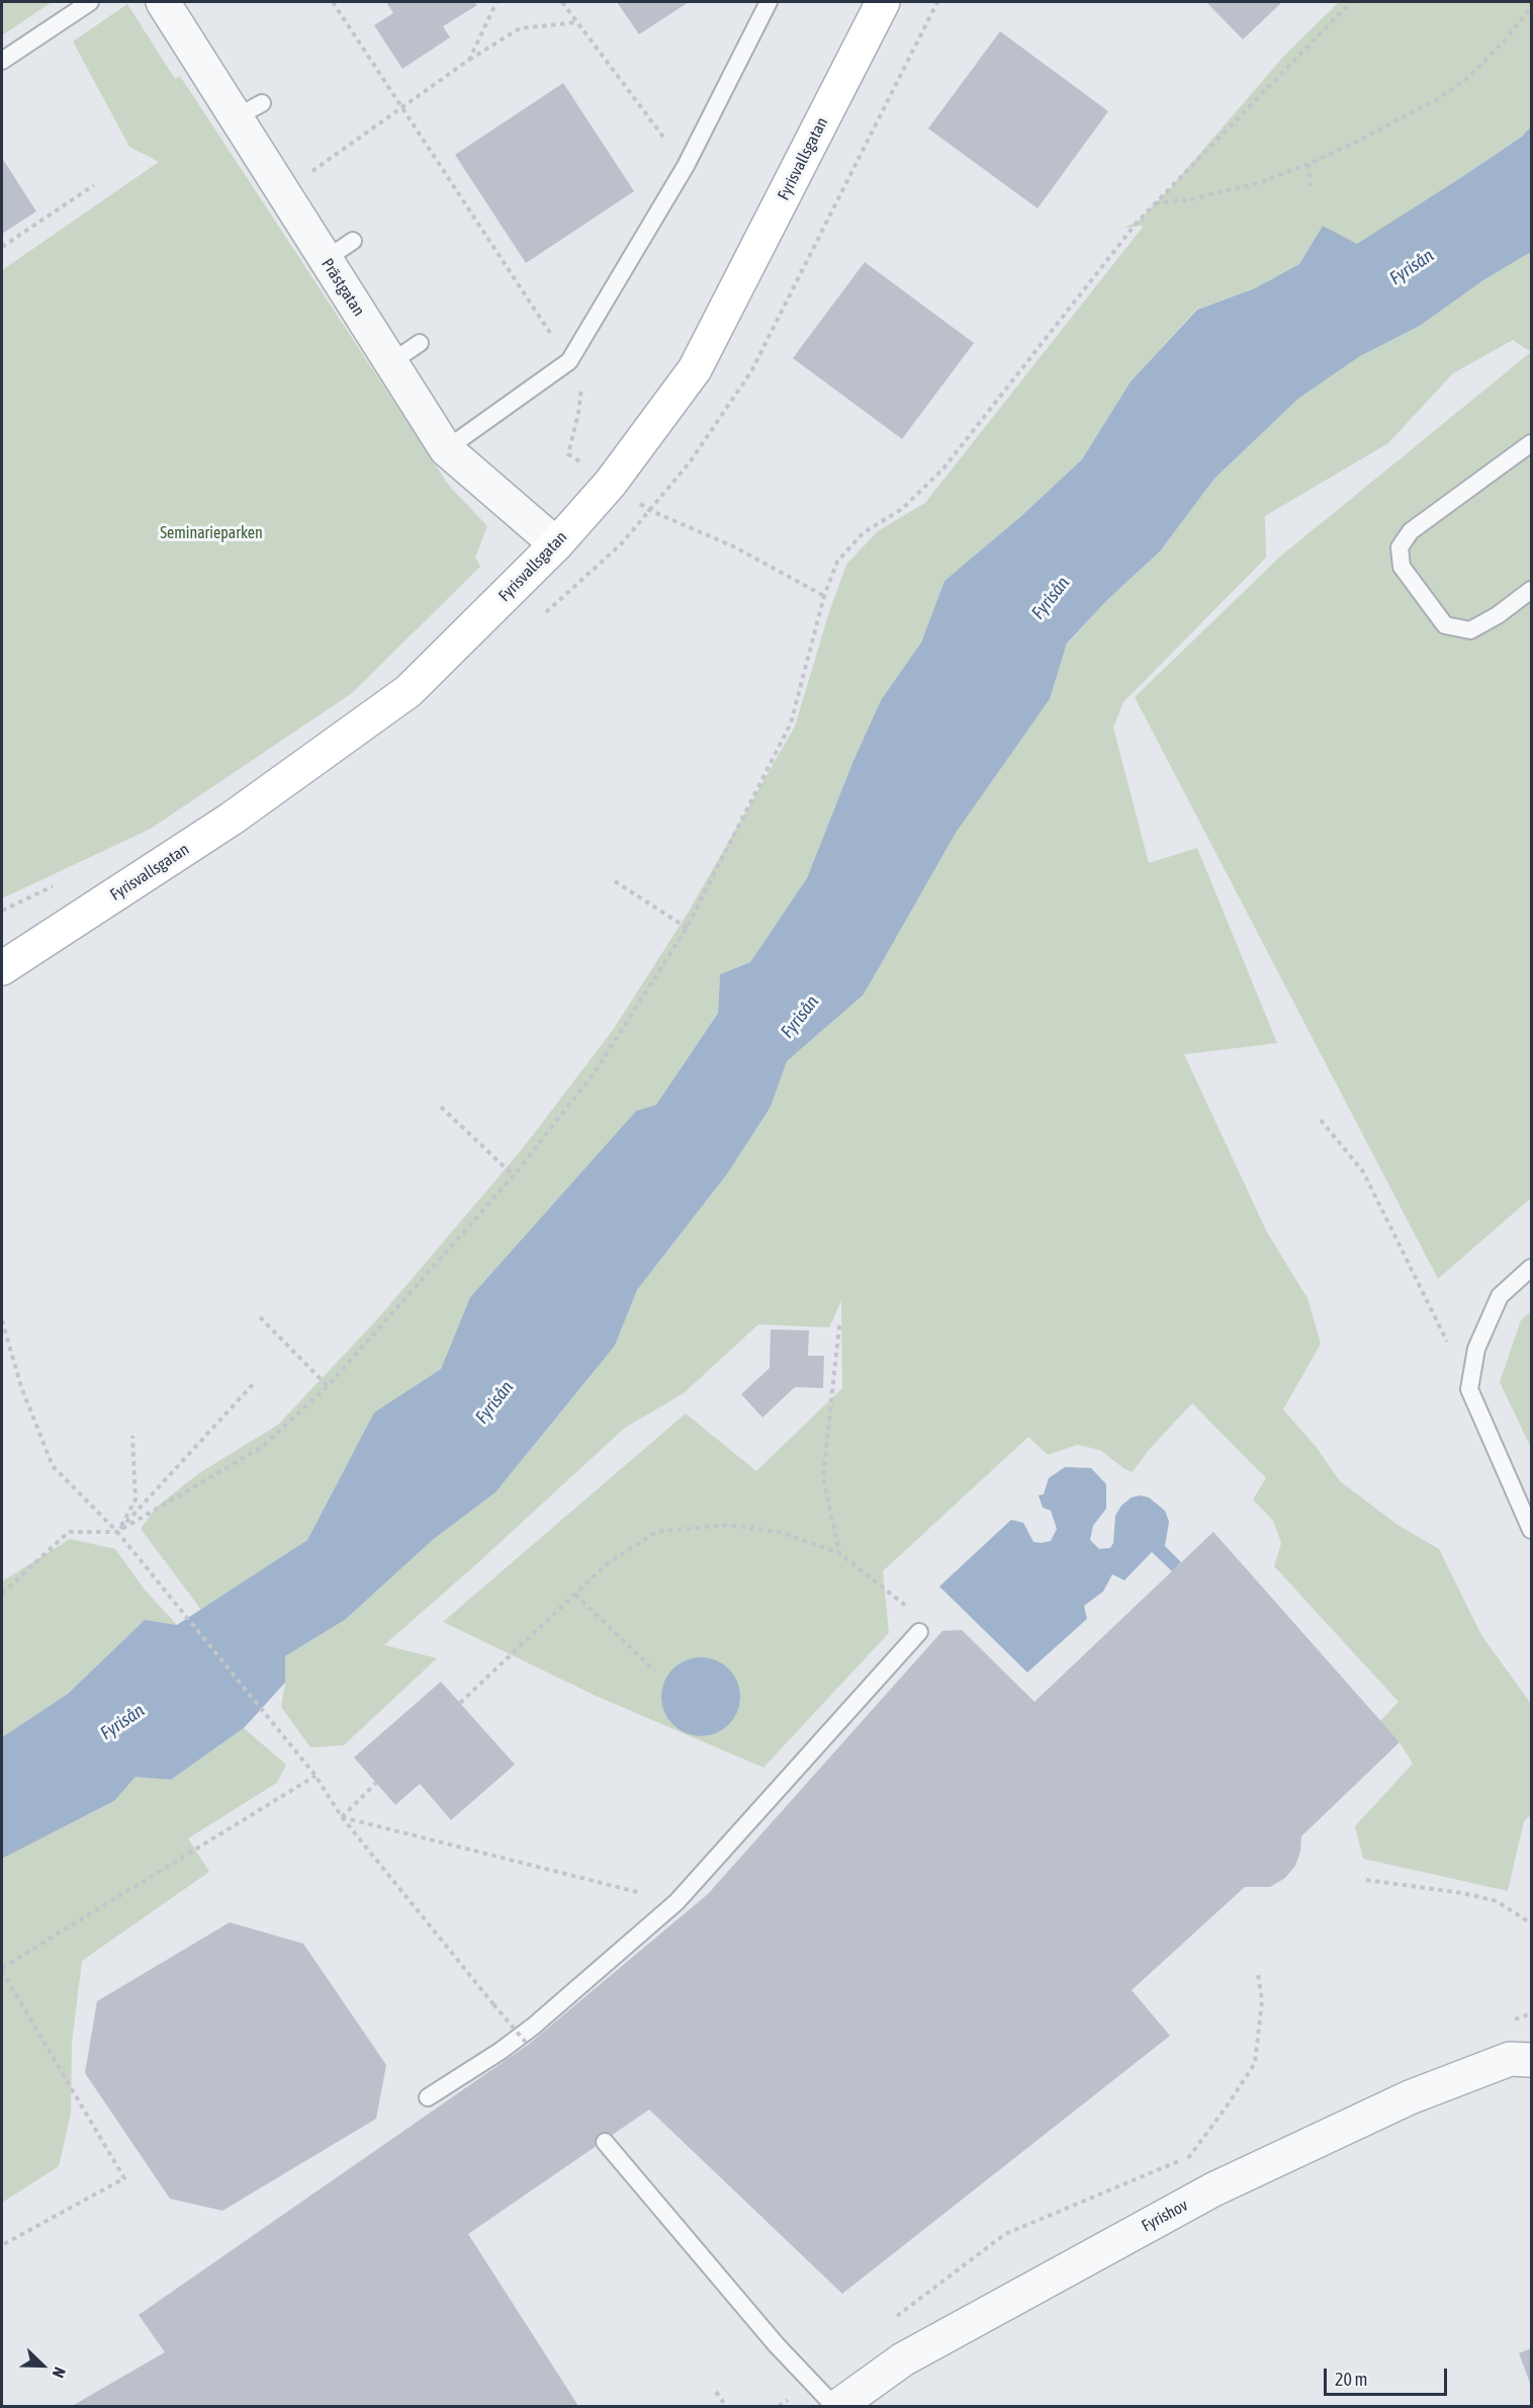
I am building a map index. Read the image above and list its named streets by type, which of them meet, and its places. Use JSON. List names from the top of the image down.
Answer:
{
  "streets": {
    "street": ["Fyrisvallsgatan", "Prästgatan", "Fyrishov"]
  },
  "crossings": [
    ["Fyrisvallsgatan", "Prästgatan"]
  ],
  "water": ["Fyrisån"],
  "parks": ["Seminarieparken"],
  "scale_bar": "20 m",
  "north": "bottom right"
}
